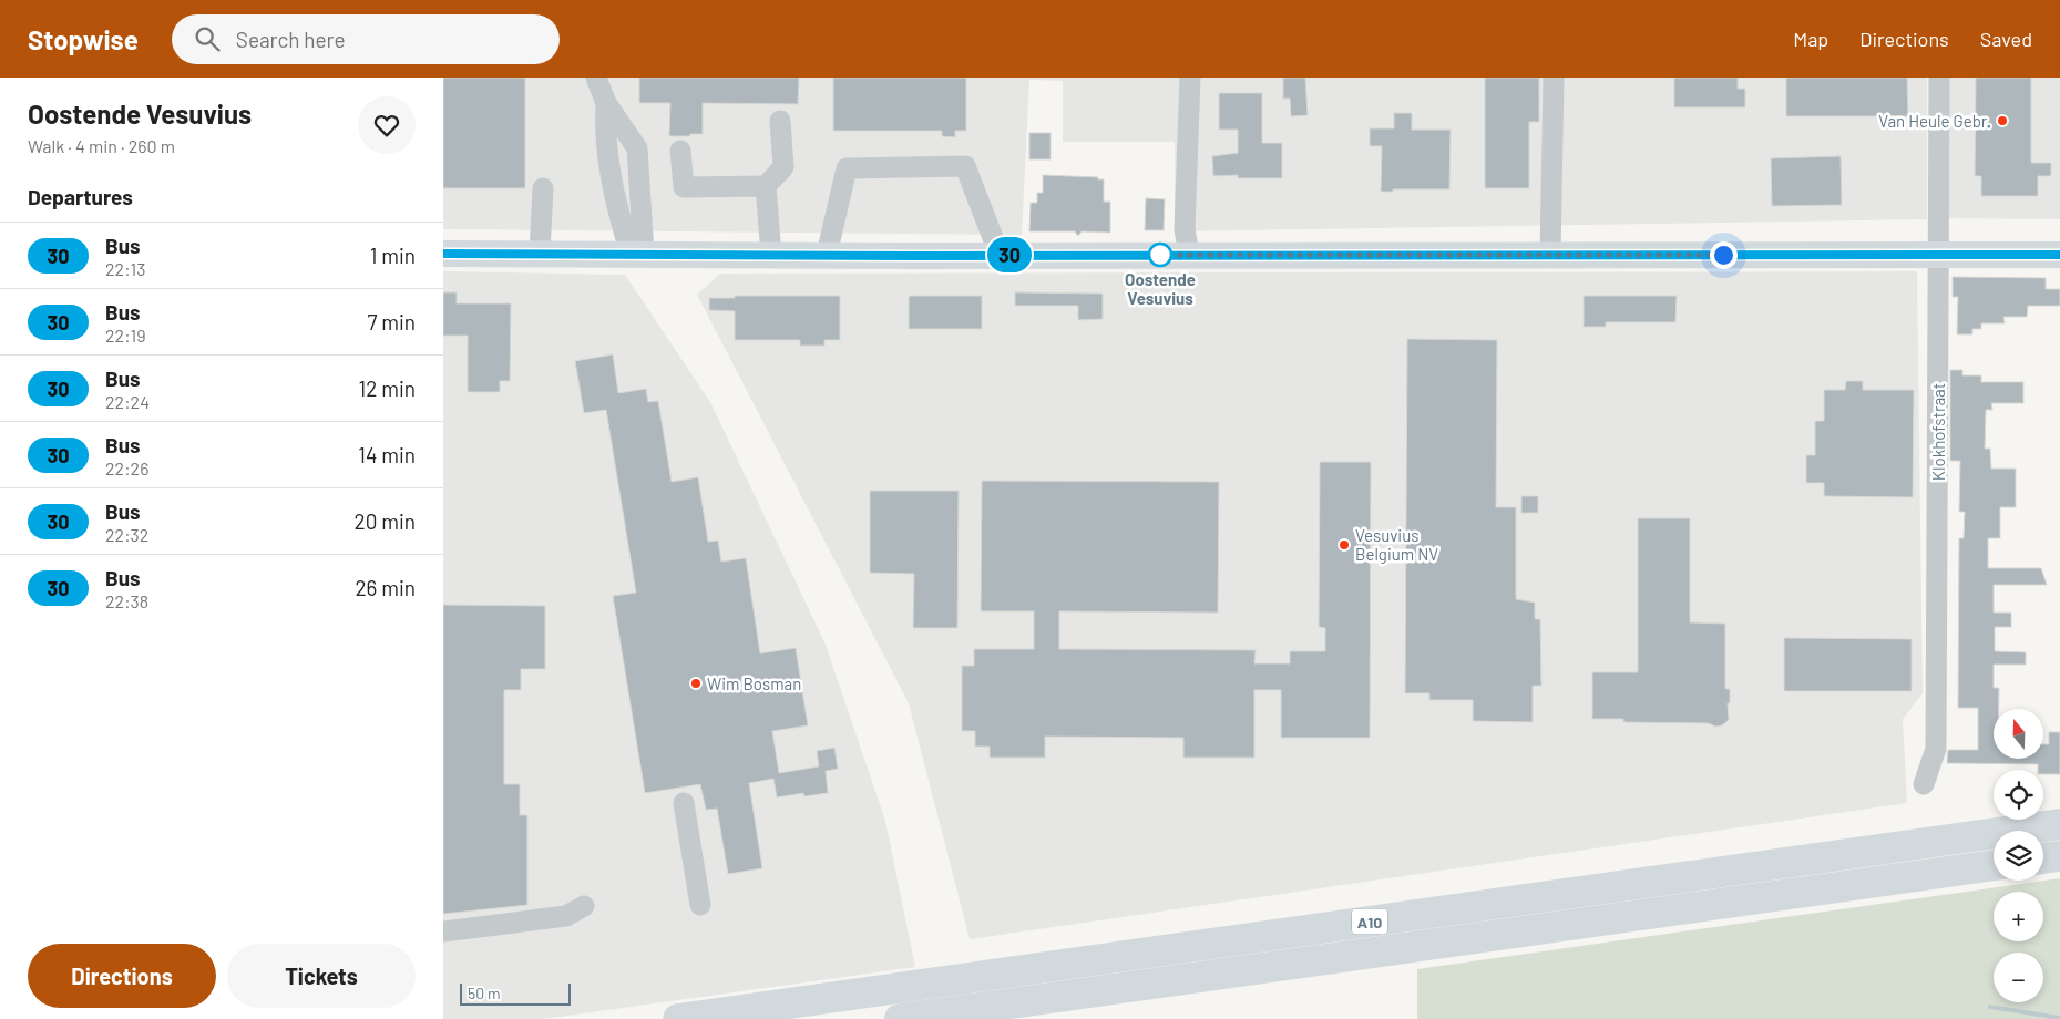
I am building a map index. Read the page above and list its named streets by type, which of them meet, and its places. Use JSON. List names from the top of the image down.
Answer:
{
  "streets": {
    "highway": ["A10"],
    "street": ["Klokhofstraat"]
  },
  "places": [
    "Van Heule Gebr.",
    "Oostende Vesuvius",
    "Vesuvius Belgium NV",
    "Wim Bosman"
  ],
  "lines": ["bus line 30"],
  "scale_bar": "50 m",
  "north": "top",
  "page": {
    "header": "Stopwise",
    "search": "Search here",
    "nav": ["Map", "Directions", "Saved"],
    "heading": [
      ["Oostende Vesuvius", "Walk · 4 min · 260 m"],
      "Departures"
    ],
    "on_map": "30",
    "list": [
      {
        "mark": "30",
        "name": "Bus",
        "note": "22:13",
        "value": "1 min"
      },
      {
        "mark": "30",
        "name": "Bus",
        "note": "22:19",
        "value": "7 min"
      },
      {
        "mark": "30",
        "name": "Bus",
        "note": "22:24",
        "value": "12 min"
      },
      {
        "mark": "30",
        "name": "Bus",
        "note": "22:26",
        "value": "14 min"
      },
      {
        "mark": "30",
        "name": "Bus",
        "note": "22:32",
        "value": "20 min"
      },
      {
        "mark": "30",
        "name": "Bus",
        "note": "22:38",
        "value": "26 min"
      }
    ],
    "map_buttons": ["+", "−"],
    "buttons": ["Directions", "Tickets"],
    "scale": "50 m"
  }
}
